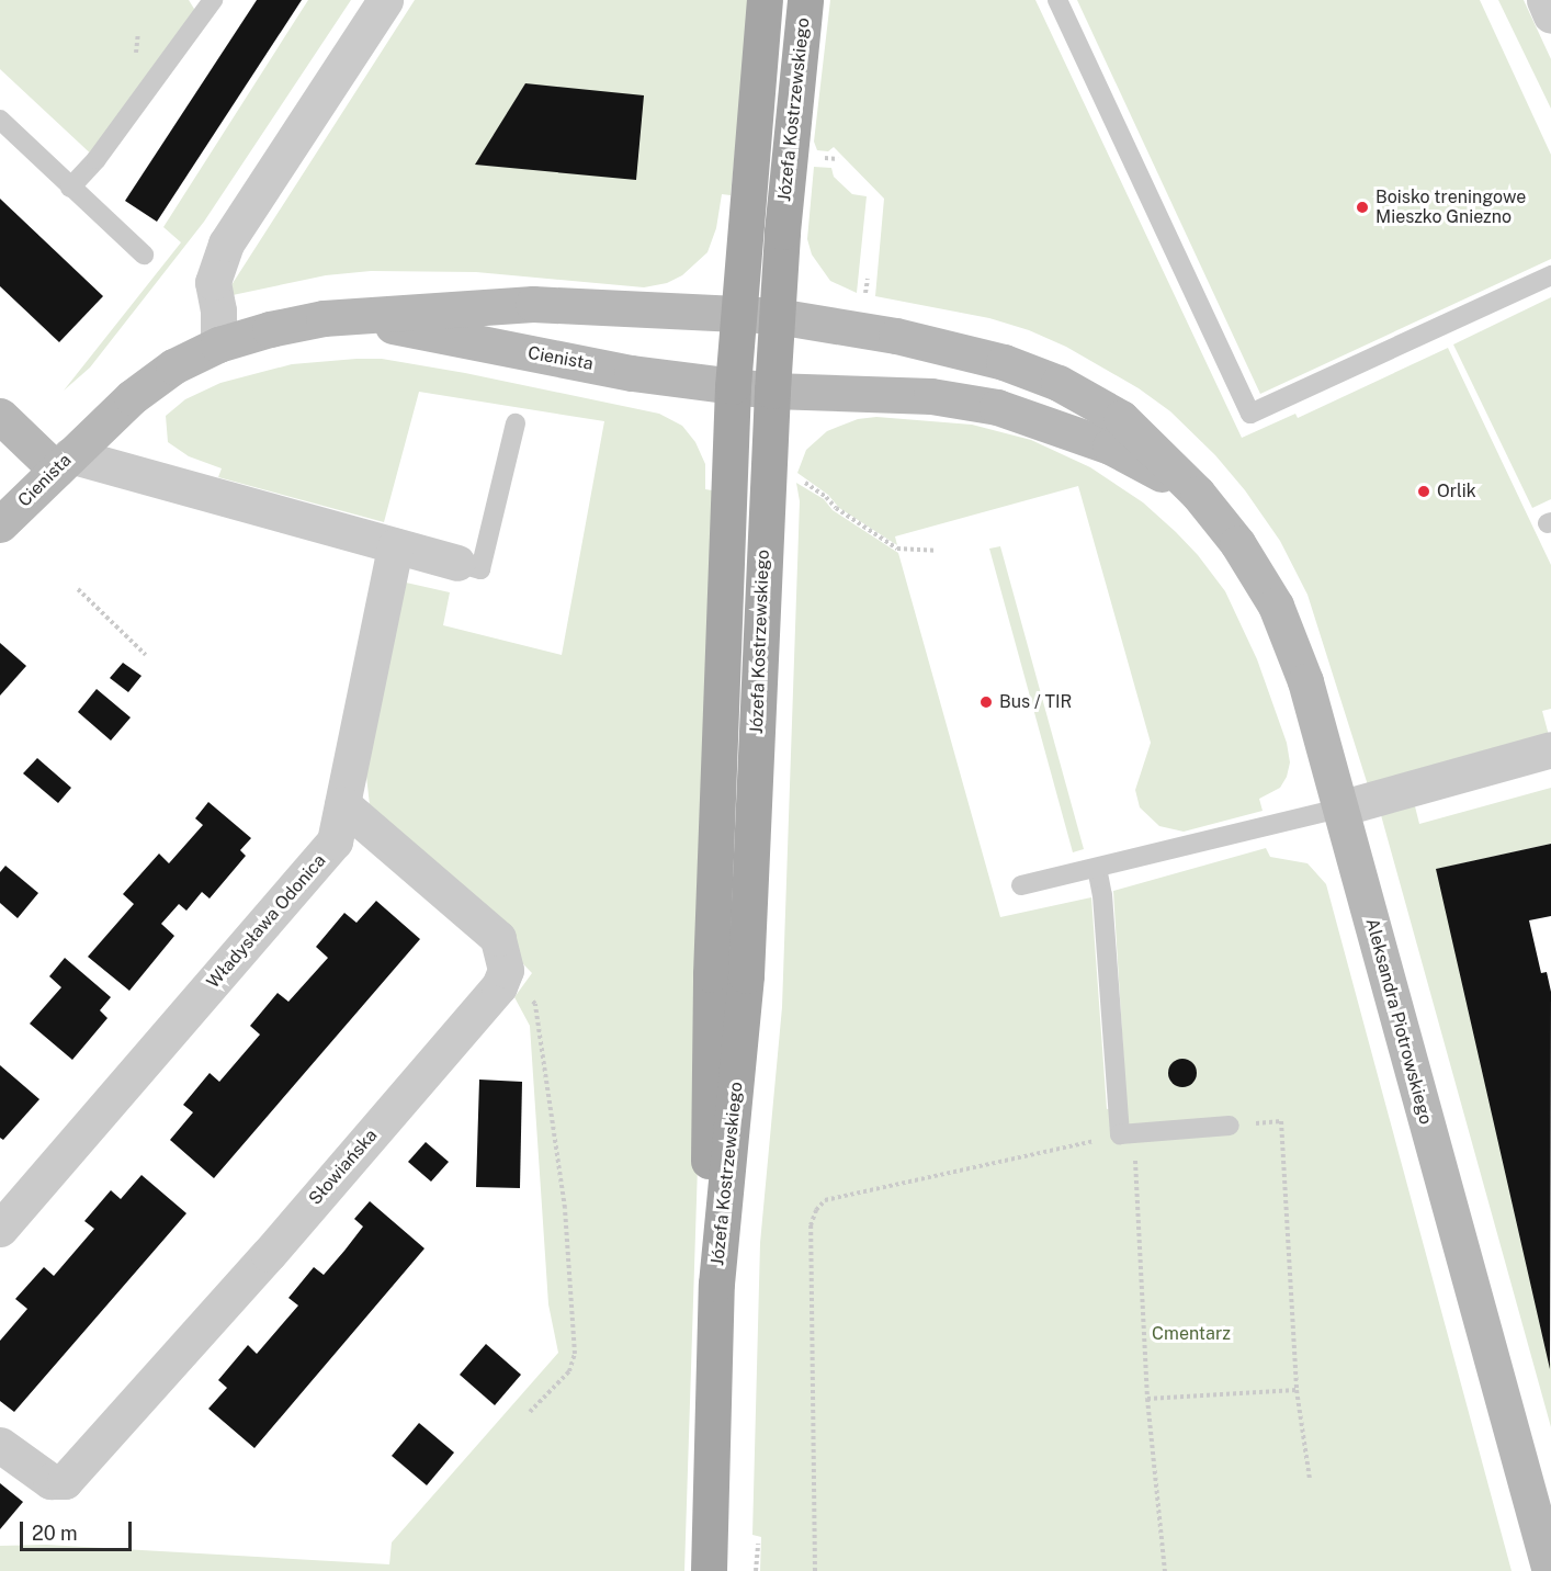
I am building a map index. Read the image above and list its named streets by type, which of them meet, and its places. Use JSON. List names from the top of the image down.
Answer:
{
  "streets": {
    "main road": ["Józefa Kostrzewskiego"],
    "street": [
      "Cienista",
      "Władysława Odonica",
      "Aleksandra Piotrowskiego",
      "Słowiańska"
    ]
  },
  "crossings": [
    ["Józefa Kostrzewskiego", "Cienista"],
    ["Józefa Kostrzewskiego", "Aleksandra Piotrowskiego"],
    ["Cienista", "Aleksandra Piotrowskiego"]
  ],
  "parks": ["Cmentarz"],
  "places": ["Boisko treningowe Mieszko Gniezno", "Orlik", "Bus / TIR"],
  "scale_bar": "20 m"
}
